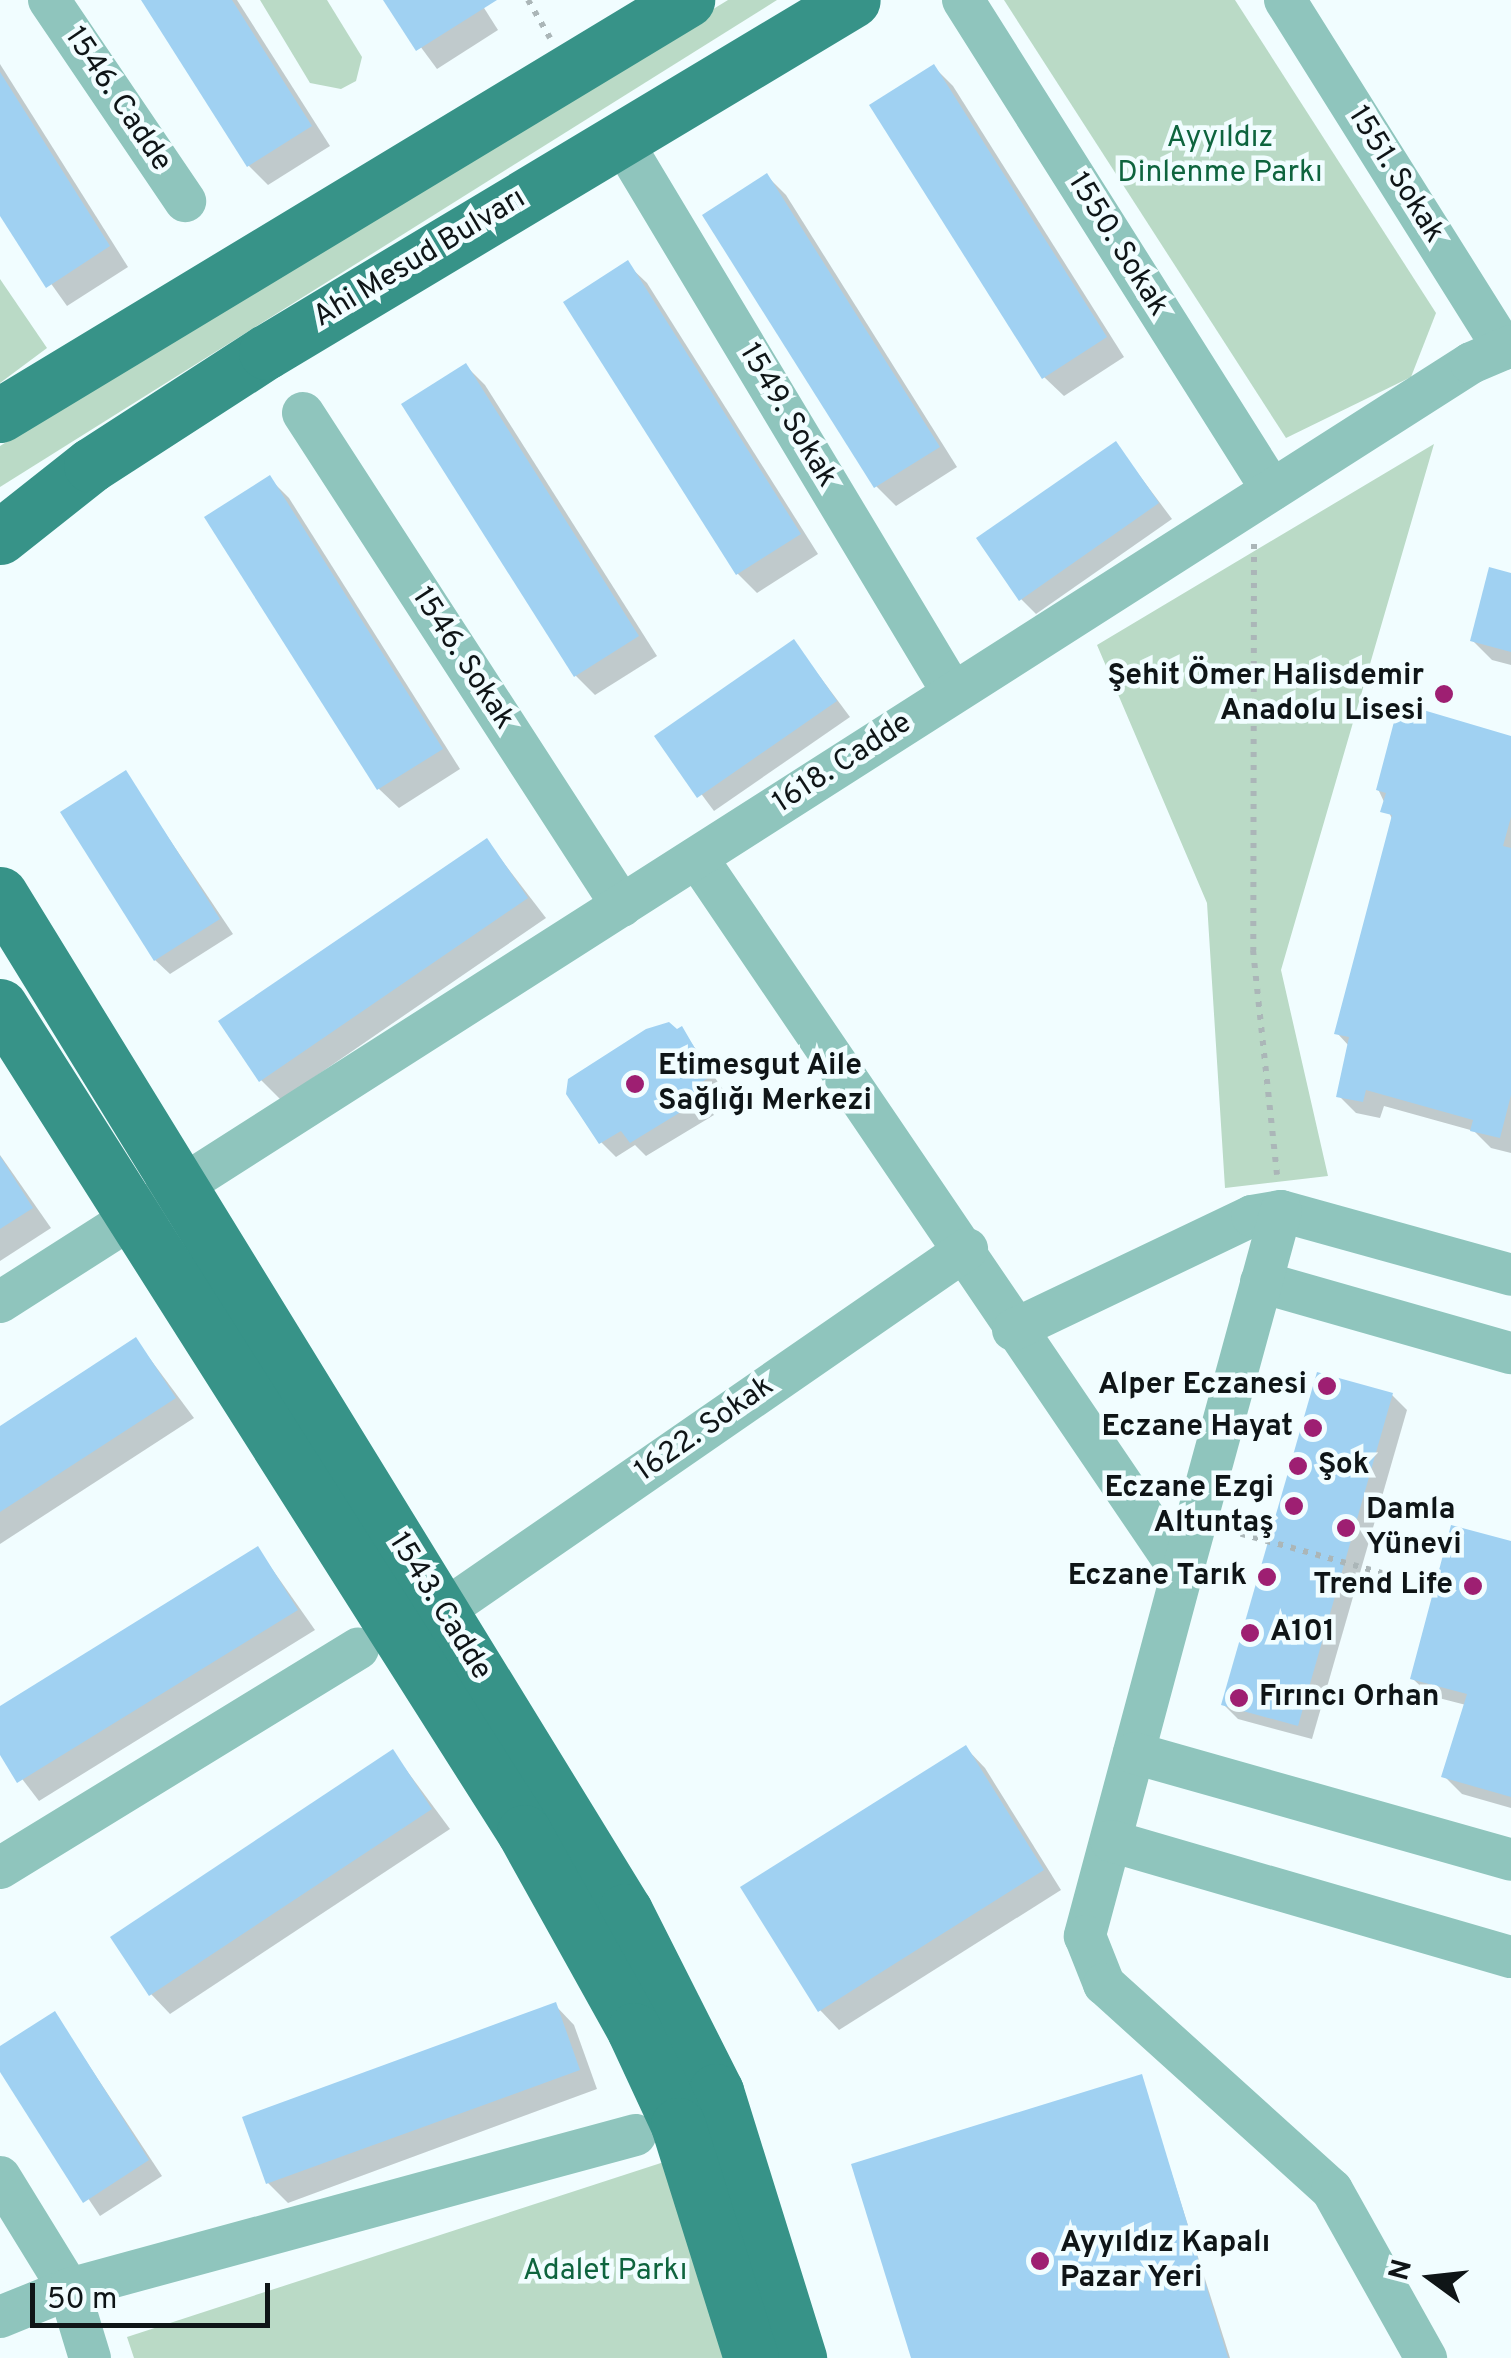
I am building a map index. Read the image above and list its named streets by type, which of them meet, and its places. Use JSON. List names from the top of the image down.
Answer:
{
  "streets": {
    "main road": ["Ahi Mesud Bulvarı", "1543. Cadde"],
    "street": [
      "1546. Cadde",
      "1551. Sokak",
      "1550. Sokak",
      "1549. Sokak",
      "1546. Sokak",
      "1618. Cadde",
      "1622. Sokak"
    ]
  },
  "crossings": [
    ["1551. Sokak", "1618. Cadde"],
    ["1550. Sokak", "1618. Cadde"],
    ["Ahi Mesud Bulvarı", "1549. Sokak"],
    ["1549. Sokak", "1618. Cadde"],
    ["1546. Sokak", "1618. Cadde"],
    ["1618. Cadde", "1543. Cadde"],
    ["1622. Sokak", "1543. Cadde"]
  ],
  "parks": ["Ayyıldız Dinlenme Parkı", "Adalet Parkı"],
  "places": [
    "Şehit Ömer Halisdemir Anadolu Lisesi",
    "Etimesgut Aile Sağlığı Merkezi",
    "Alper Eczanesi",
    "Eczane Hayat",
    "Şok",
    "Eczane Ezgi Altuntaş",
    "Damla Yünevi",
    "Eczane Tarık",
    "Trend Life",
    "A101",
    "Fırıncı Orhan",
    "Ayyıldız Kapalı Pazar Yeri"
  ],
  "scale_bar": "50 m",
  "north": "left"
}
